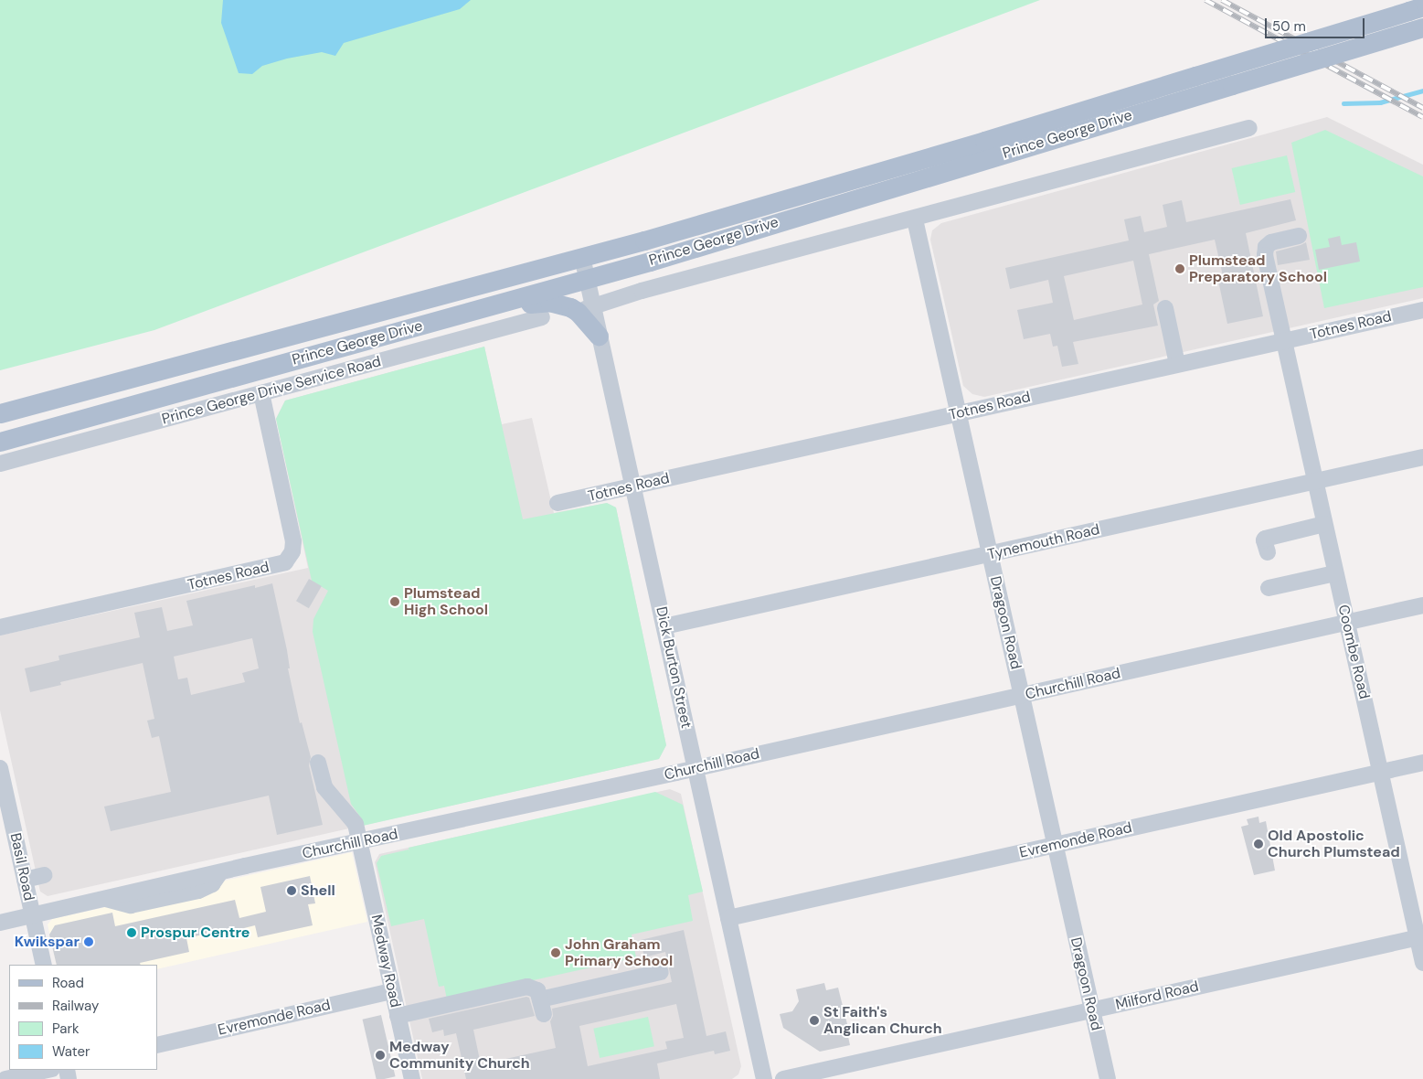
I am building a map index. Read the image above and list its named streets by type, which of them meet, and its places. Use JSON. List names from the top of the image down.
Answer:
{
  "streets": {
    "main road": ["Prince George Drive"],
    "street": [
      "Totnes Road",
      "Prince George Drive Service Road",
      "Tynemouth Road",
      "Dragoon Road",
      "Coombe Road",
      "Dick Burton Street",
      "Churchill Road",
      "Evremonde Road",
      "Basil Road",
      "Medway Road",
      "Milford Road"
    ]
  },
  "crossings": [
    ["Prince George Drive", "Dragoon Road"],
    ["Totnes Road", "Prince George Drive Service Road"],
    ["Totnes Road", "Dragoon Road"],
    ["Totnes Road", "Coombe Road"],
    ["Totnes Road", "Dick Burton Street"],
    ["Tynemouth Road", "Dragoon Road"],
    ["Tynemouth Road", "Coombe Road"],
    ["Tynemouth Road", "Dick Burton Street"],
    ["Dragoon Road", "Churchill Road"],
    ["Dragoon Road", "Evremonde Road"],
    ["Dragoon Road", "Milford Road"],
    ["Coombe Road", "Churchill Road"],
    ["Coombe Road", "Evremonde Road"],
    ["Coombe Road", "Milford Road"],
    ["Dick Burton Street", "Churchill Road"],
    ["Dick Burton Street", "Evremonde Road"],
    ["Churchill Road", "Basil Road"],
    ["Churchill Road", "Medway Road"],
    ["Evremonde Road", "Medway Road"]
  ],
  "places": [
    "Plumstead Preparatory School",
    "Plumstead High School",
    "Old Apostolic Church Plumstead",
    "Shell",
    "Prospur Centre",
    "Kwikspar",
    "John Graham Primary School",
    "St Faith's Anglican Church",
    "Medway Community Church"
  ],
  "legend": [
    "Road",
    "Railway",
    "Park",
    "Water"
  ],
  "scale_bar": "50 m"
}
